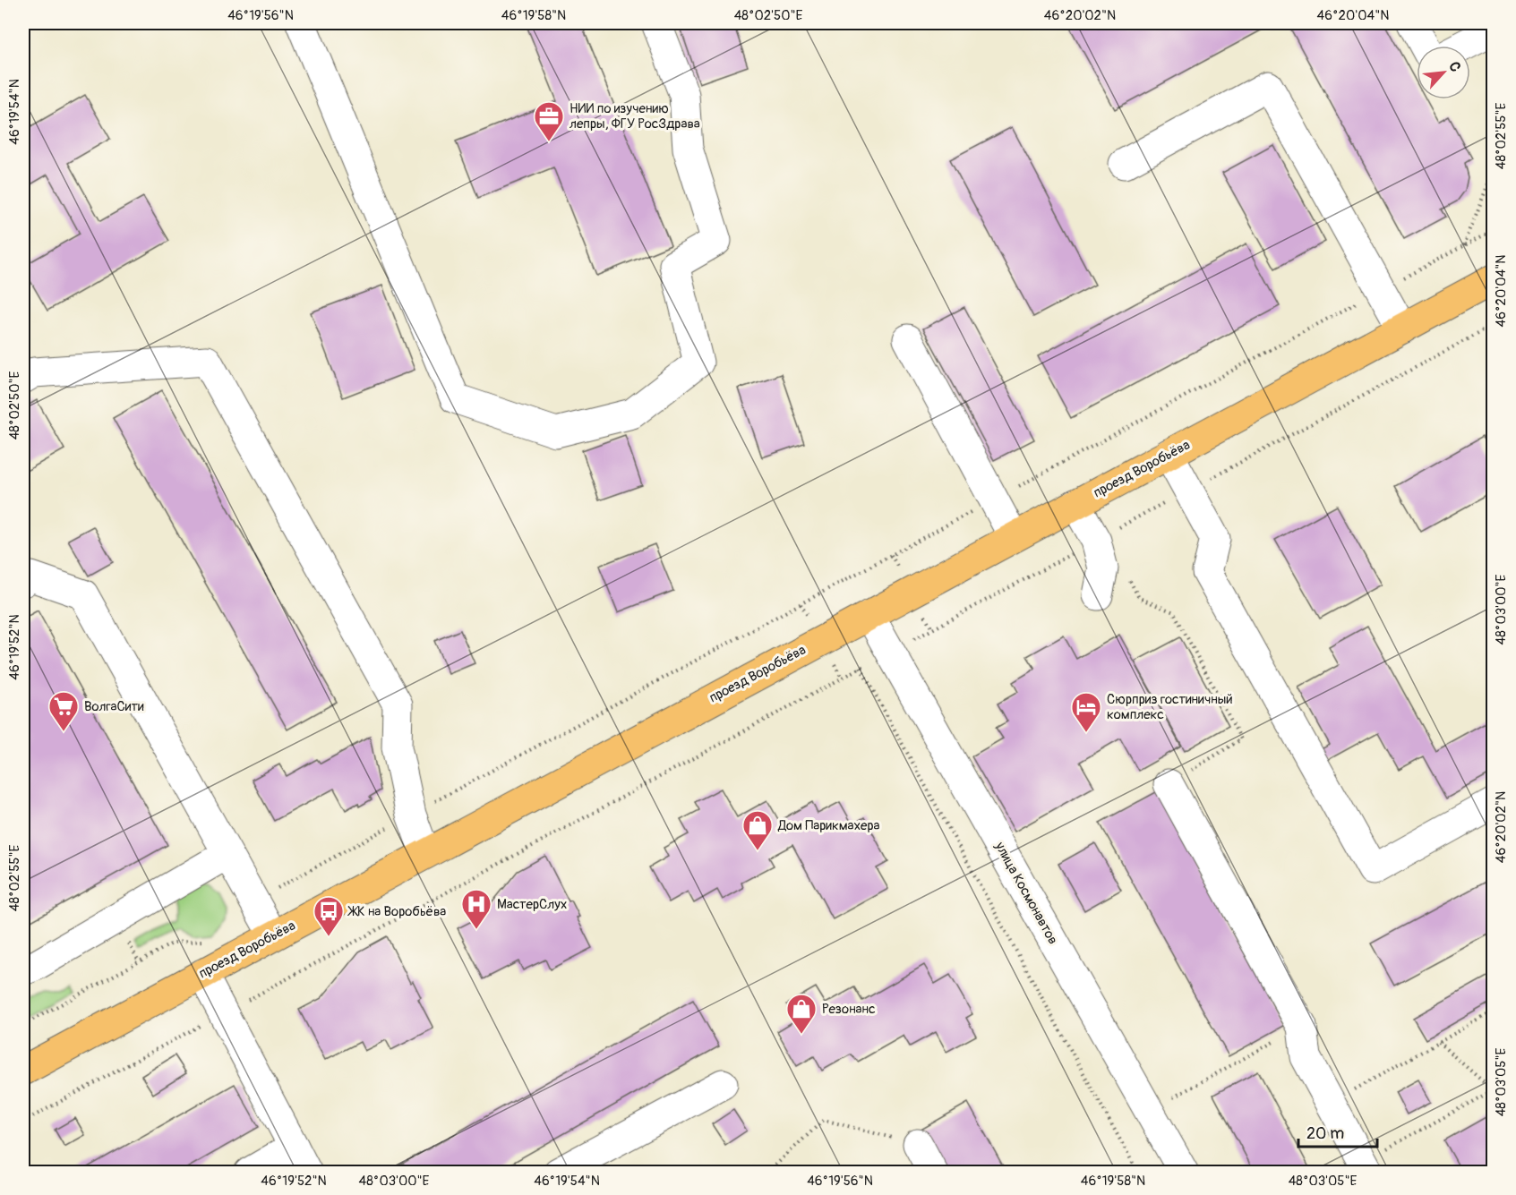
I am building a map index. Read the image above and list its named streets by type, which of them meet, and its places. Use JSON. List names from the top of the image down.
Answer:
{
  "streets": {
    "main road": ["проезд Воробьёва"],
    "street": ["улица Космонавтов"]
  },
  "crossings": [
    ["проезд Воробьёва", "улица Космонавтов"]
  ],
  "places": {
    "office": ["НИИ по изучению лепры, ФГУ РосЗдрава"],
    "supermarket": ["ВолгаСити"],
    "hotel": ["Сюрприз гостиничный комплекс"],
    "shop": ["Дом Парикмахера", "Резонанс"],
    "hospital": ["МастерСлух"],
    "bus stop": ["ЖК на Воробьёва"]
  },
  "scale_bar": "20 m",
  "north": "top right",
  "coordinates": [
    "46°19'56\"N",
    "46°19'58\"N",
    "48°02'50\"E",
    "46°20'02\"N",
    "46°20'04\"N",
    "46°19'54\"N",
    "48°02'55\"E",
    "48°03'00\"E",
    "46°19'52\"N",
    "48°03'05\"E"
  ]
}
